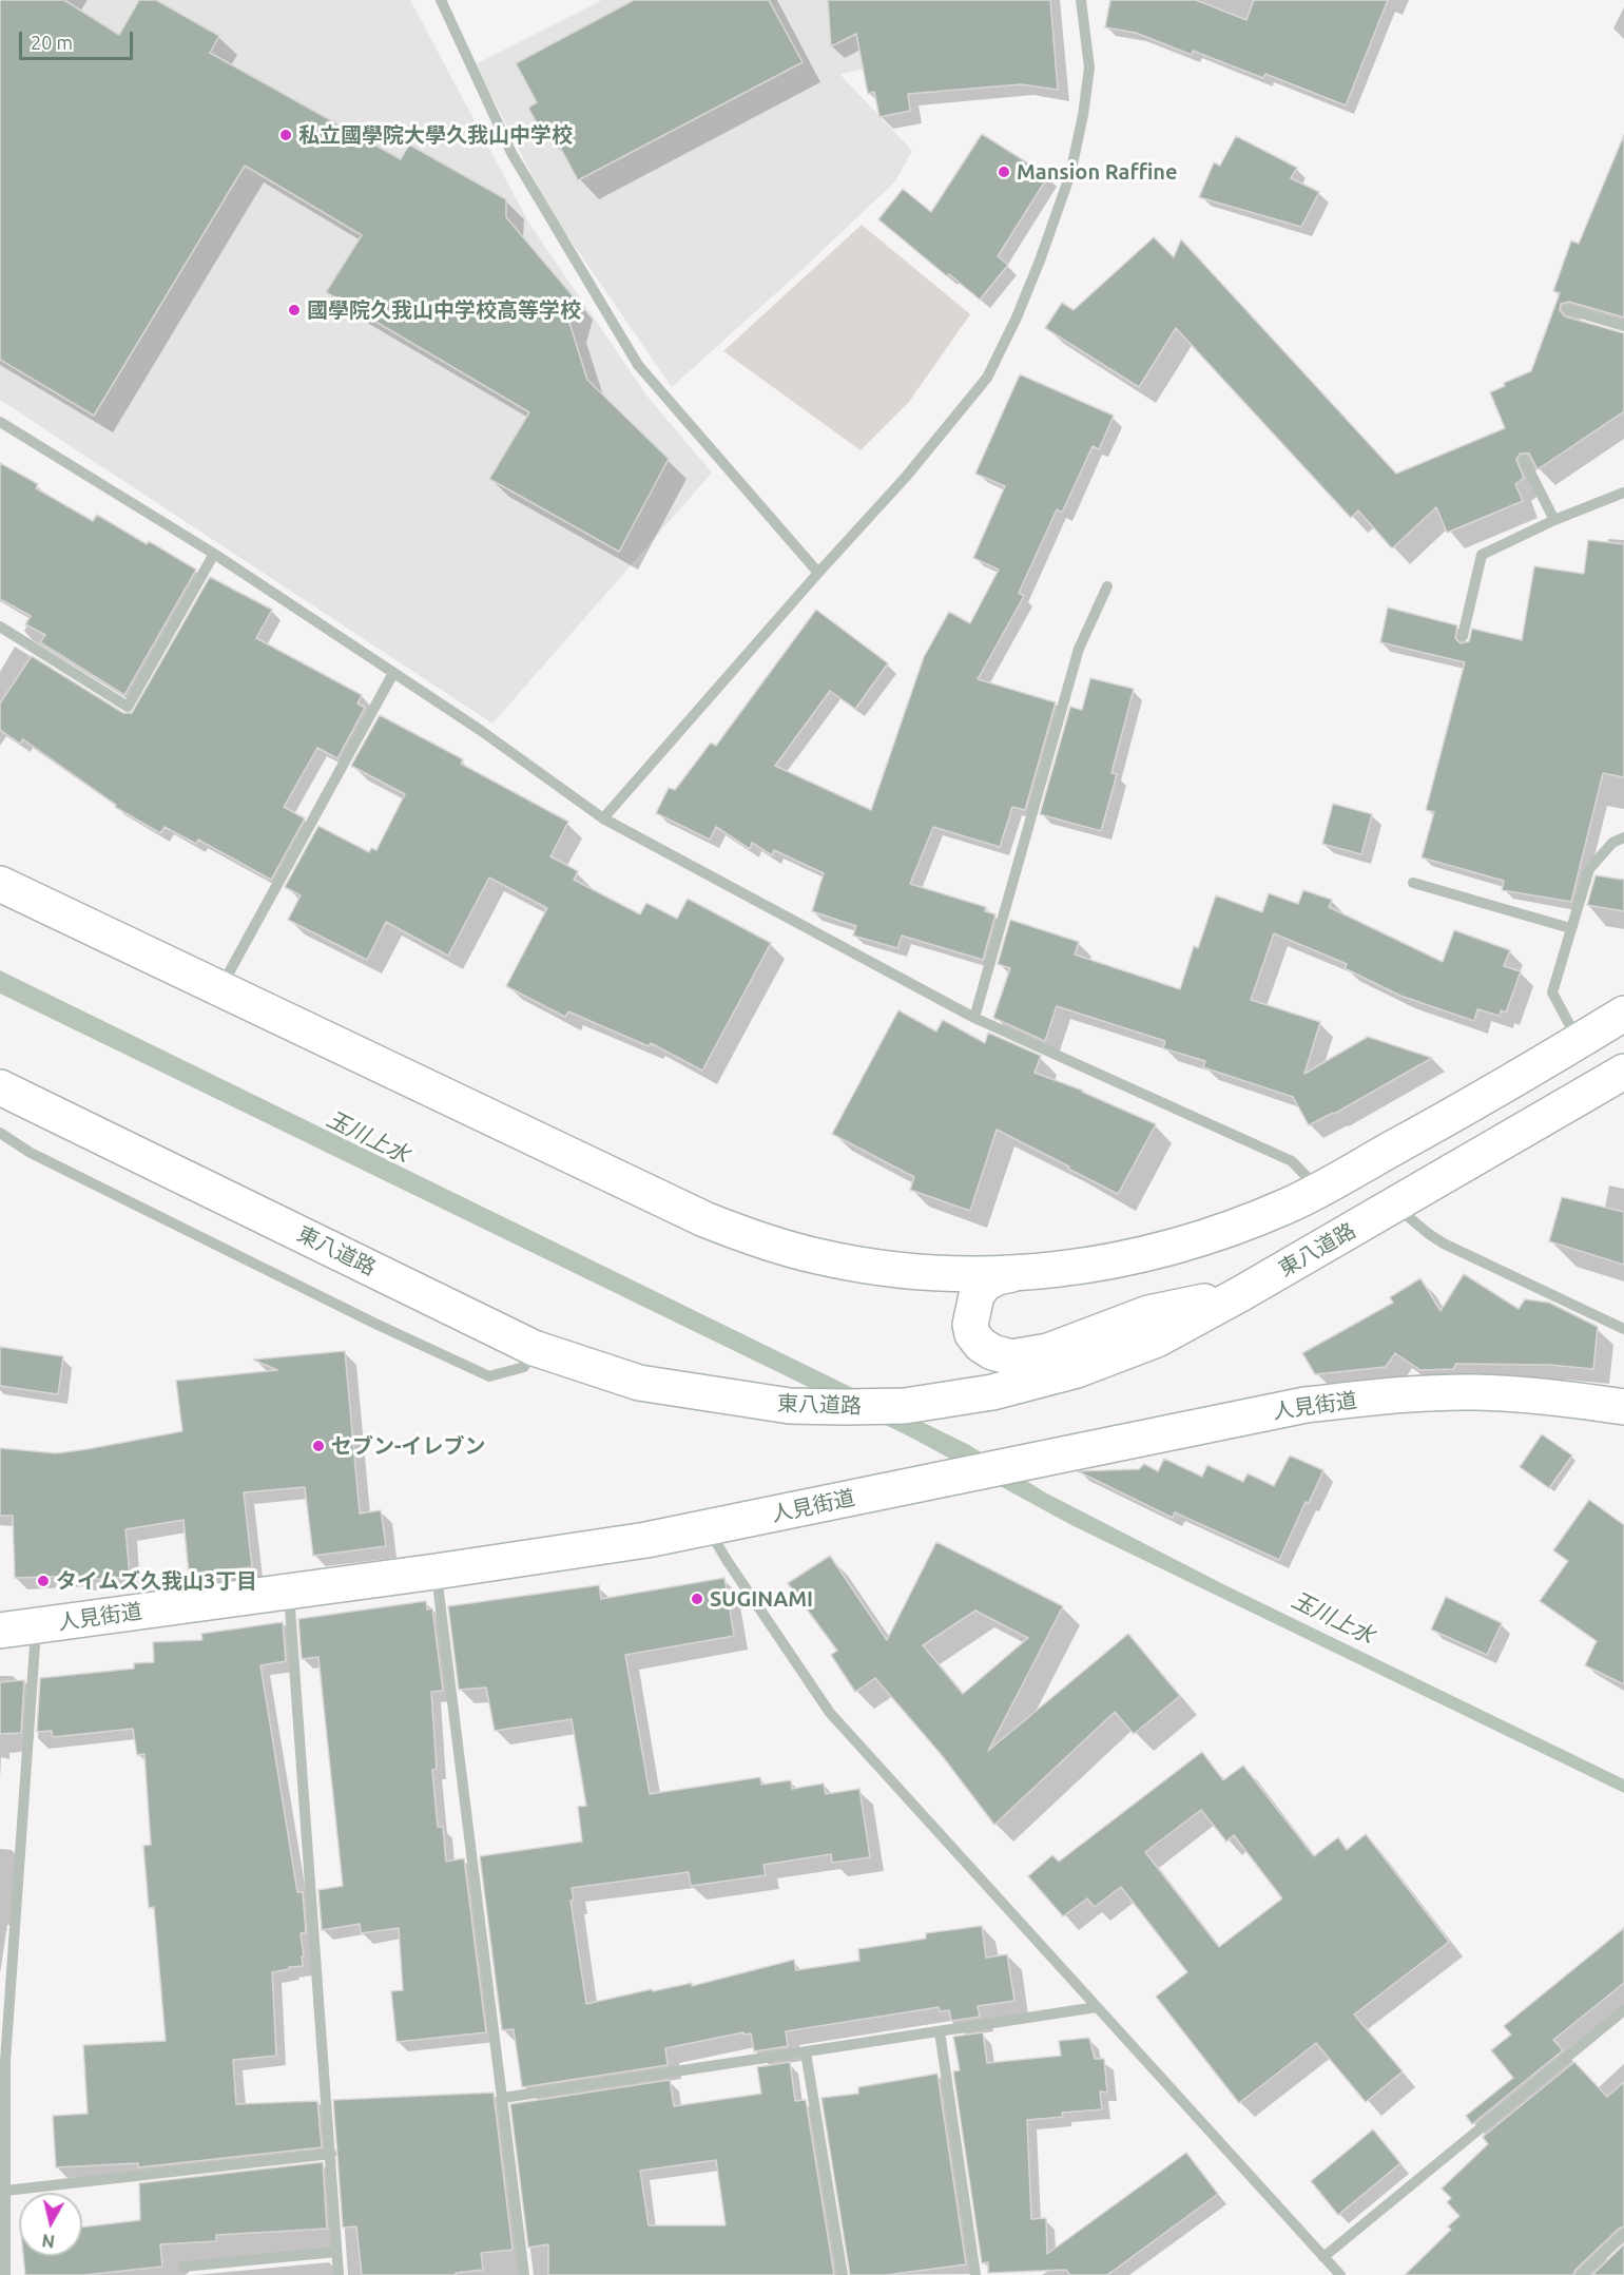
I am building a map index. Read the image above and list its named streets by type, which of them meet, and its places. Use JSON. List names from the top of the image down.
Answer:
{
  "streets": {
    "main road": ["東八道路", "人見街道"]
  },
  "water": ["玉川上水"],
  "places": [
    "私立國學院大學久我山中学校",
    "Mansion Raffine",
    "國學院久我山中学校高等学校",
    "セブン-イレブン",
    "タイムズ久我山3丁目",
    "SUGINAMI"
  ],
  "scale_bar": "20 m",
  "north": "bottom"
}
